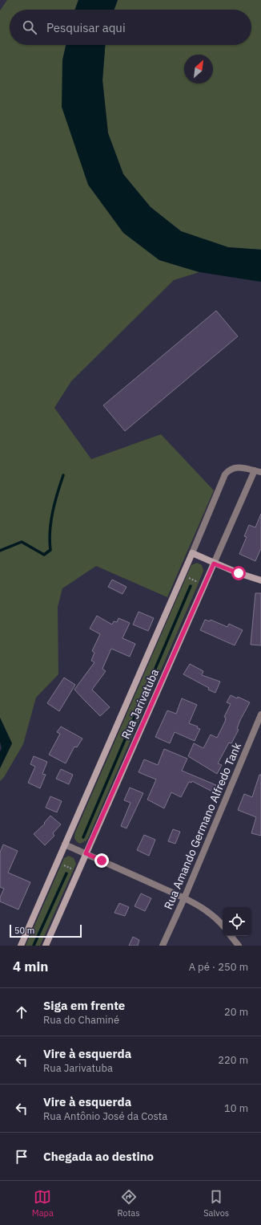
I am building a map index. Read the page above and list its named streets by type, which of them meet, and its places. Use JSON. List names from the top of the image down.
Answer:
{
  "streets": {
    "street": ["Rua Jarivatuba", "Rua Amando Germano Alfredo Tank"]
  },
  "scale_bar": "50 m",
  "north": "top right",
  "page": {
    "search": "Pesquisar aqui",
    "scale": "50 m",
    "heading": ["4 min", "A pé · 250 m"],
    "list": [
      ["Siga em frente", "Rua do Chaminé", "20 m"],
      ["Vire à esquerda", "Rua Jarivatuba", "220 m"],
      ["Vire à esquerda", "Rua Antônio José da Costa", "10 m"],
      "Chegada ao destino"
    ],
    "nav": ["Mapa", "Rotas", "Salvos"]
  }
}
